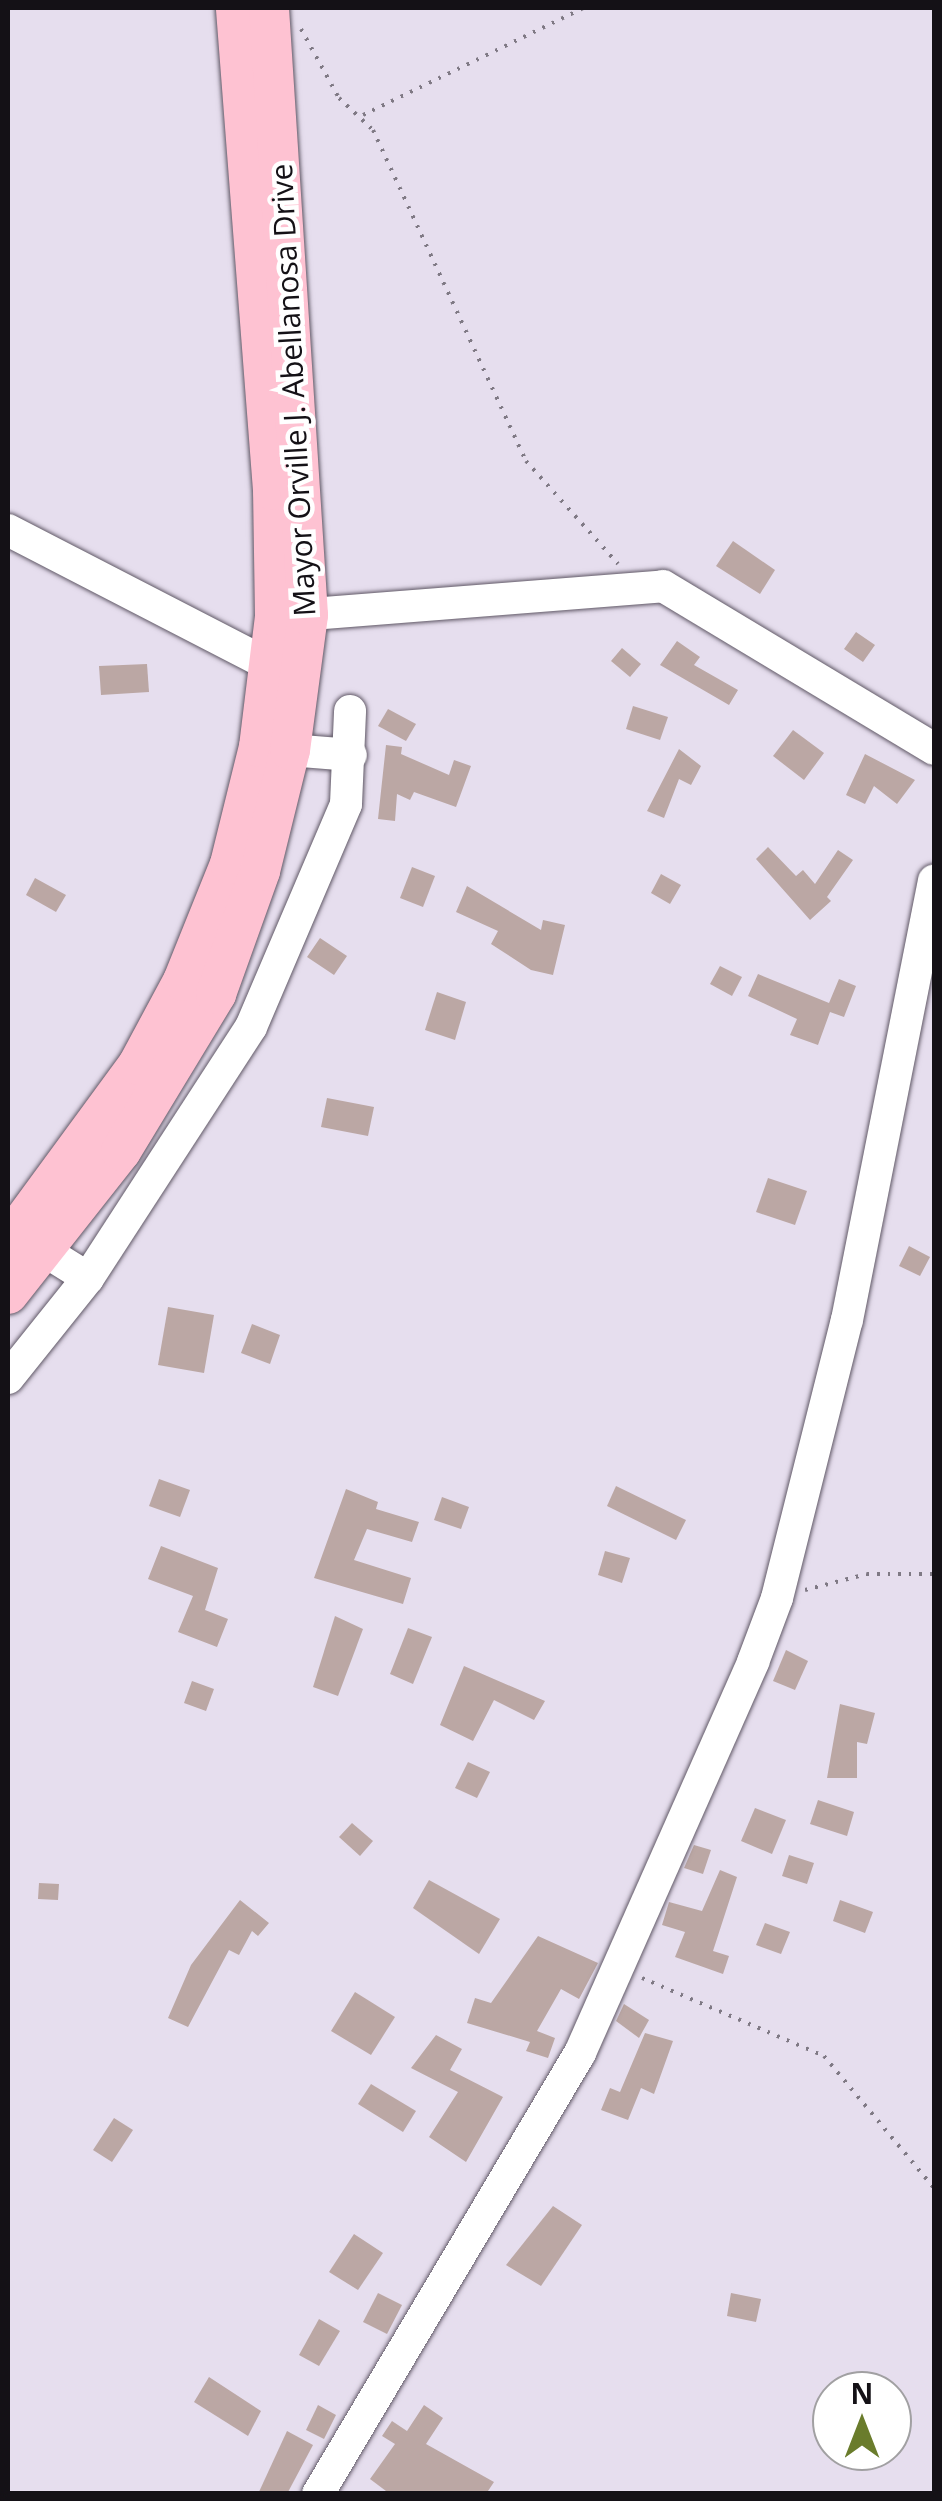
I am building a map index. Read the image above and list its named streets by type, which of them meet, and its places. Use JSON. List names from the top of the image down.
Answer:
{
  "streets": {
    "main road": ["Mayor Orville J. Abellanosa Drive"]
  },
  "north": "top"
}
